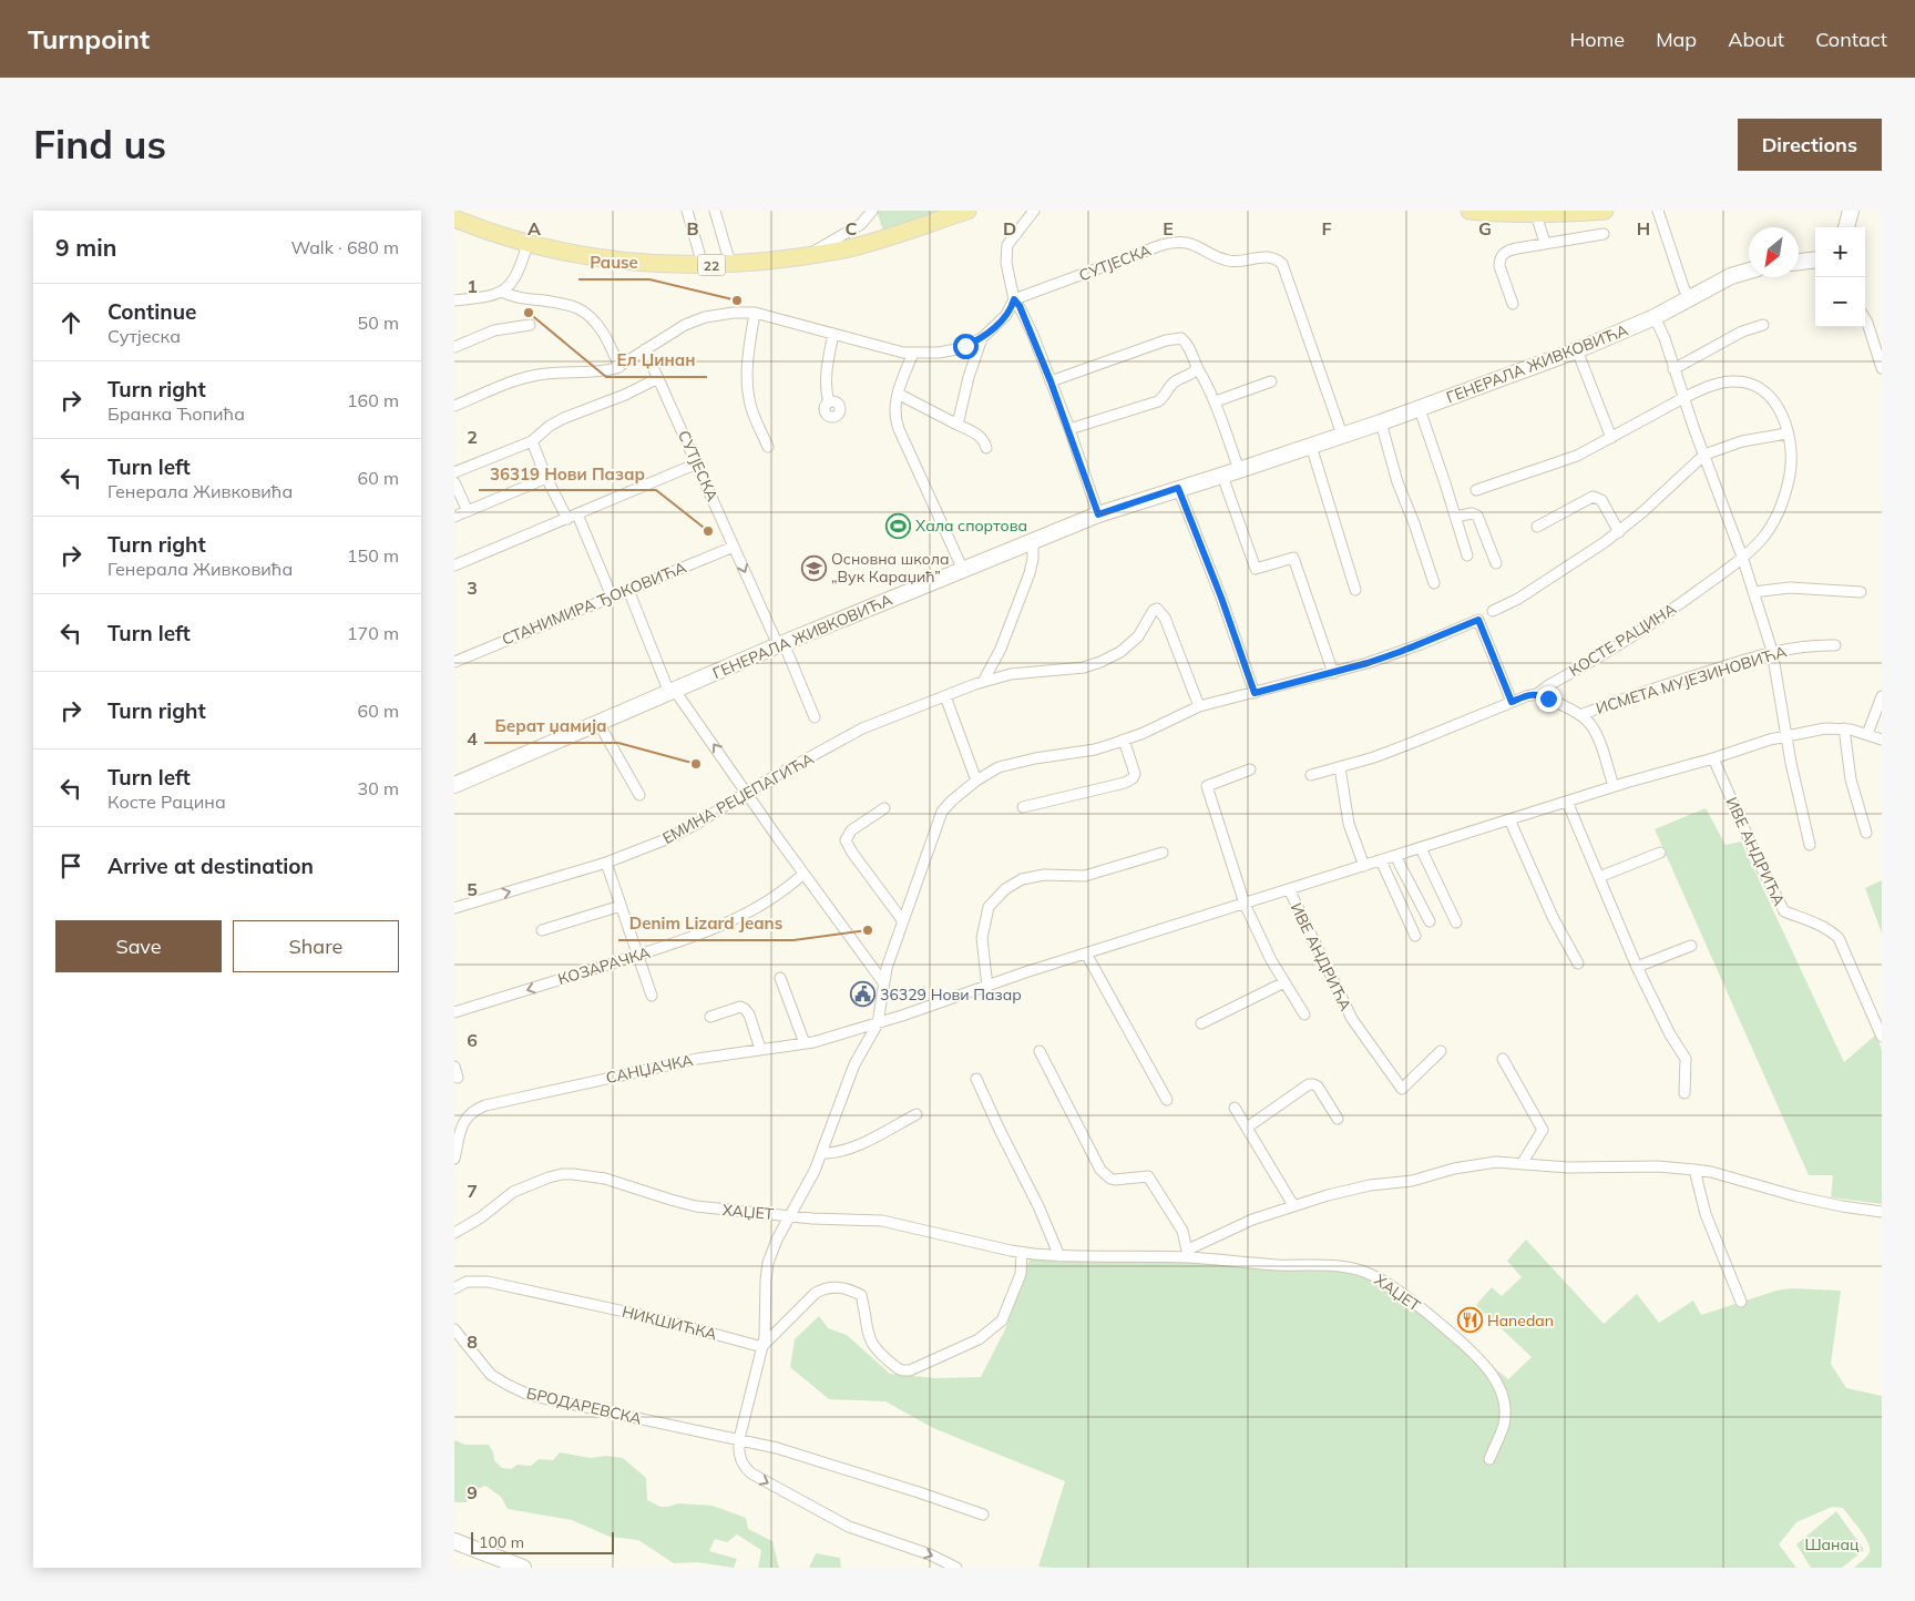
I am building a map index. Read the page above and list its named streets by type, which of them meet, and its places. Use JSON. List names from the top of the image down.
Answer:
{
  "streets": {
    "main road": ["22"],
    "street": [
      "СУТЈЕСКА",
      "ГЕНЕРАЛА ЖИВКОВИЋА",
      "СТАНИМИРА ЂОКОВИЋА",
      "КОСТЕ РАЦИНА",
      "ИСМЕТА МУЈЕЗИНОВИЋА",
      "ЕМИНА РЕЏЕПАГИЋА",
      "ИВЕ АНДРИЋА",
      "КОЗАРАЧКА",
      "САНЏАЧКА",
      "ХАЏЕТ",
      "НИКШИЋКА",
      "БРОДАРЕВСКА"
    ]
  },
  "crossings": [
    ["СУТЈЕСКА", "ГЕНЕРАЛА ЖИВКОВИЋА"],
    ["СУТЈЕСКА", "СТАНИМИРА ЂОКОВИЋА"],
    ["ИВЕ АНДРИЋА", "САНЏАЧКА"]
  ],
  "parks": ["Шанац"],
  "places": {
    "other": [
      "Pause",
      "Ел Џинан",
      "36319 Нови Пазар",
      "Берат џамија",
      "Denim Lizard Jeans"
    ],
    "sports": ["Хала спортова"],
    "school or university": ["Основна школа „Вук Караџић”"],
    "public building": ["36329 Нови Пазар"],
    "restaurant": ["Hanedan"]
  },
  "scale_bar": "100 m",
  "north": "bottom left",
  "page": {
    "header": "Turnpoint",
    "nav": [
      "Home",
      "Map",
      "About",
      "Contact"
    ],
    "buttons": [
      "Directions",
      ["Save", "Share"]
    ],
    "title": "Find us",
    "heading": ["9 min", "Walk · 680 m"],
    "map_buttons": ["+", "−"],
    "list": [
      ["Continue", "Сутјеска", "50 m"],
      ["Turn right", "Бранка Ћопића", "160 m"],
      ["Turn left", "Генерала Живковића", "60 m"],
      ["Turn right", "Генерала Живковића", "150 m"],
      ["Turn left", "170 m"],
      ["Turn right", "60 m"],
      ["Turn left", "Косте Рацина", "30 m"],
      "Arrive at destination"
    ],
    "scale": "100 m"
  },
  "grid": {
    "columns": [
      "A",
      "B",
      "C",
      "D",
      "E",
      "F",
      "G",
      "H"
    ],
    "rows": [
      "1",
      "2",
      "3",
      "4",
      "5",
      "6",
      "7",
      "8",
      "9"
    ]
  }
}
